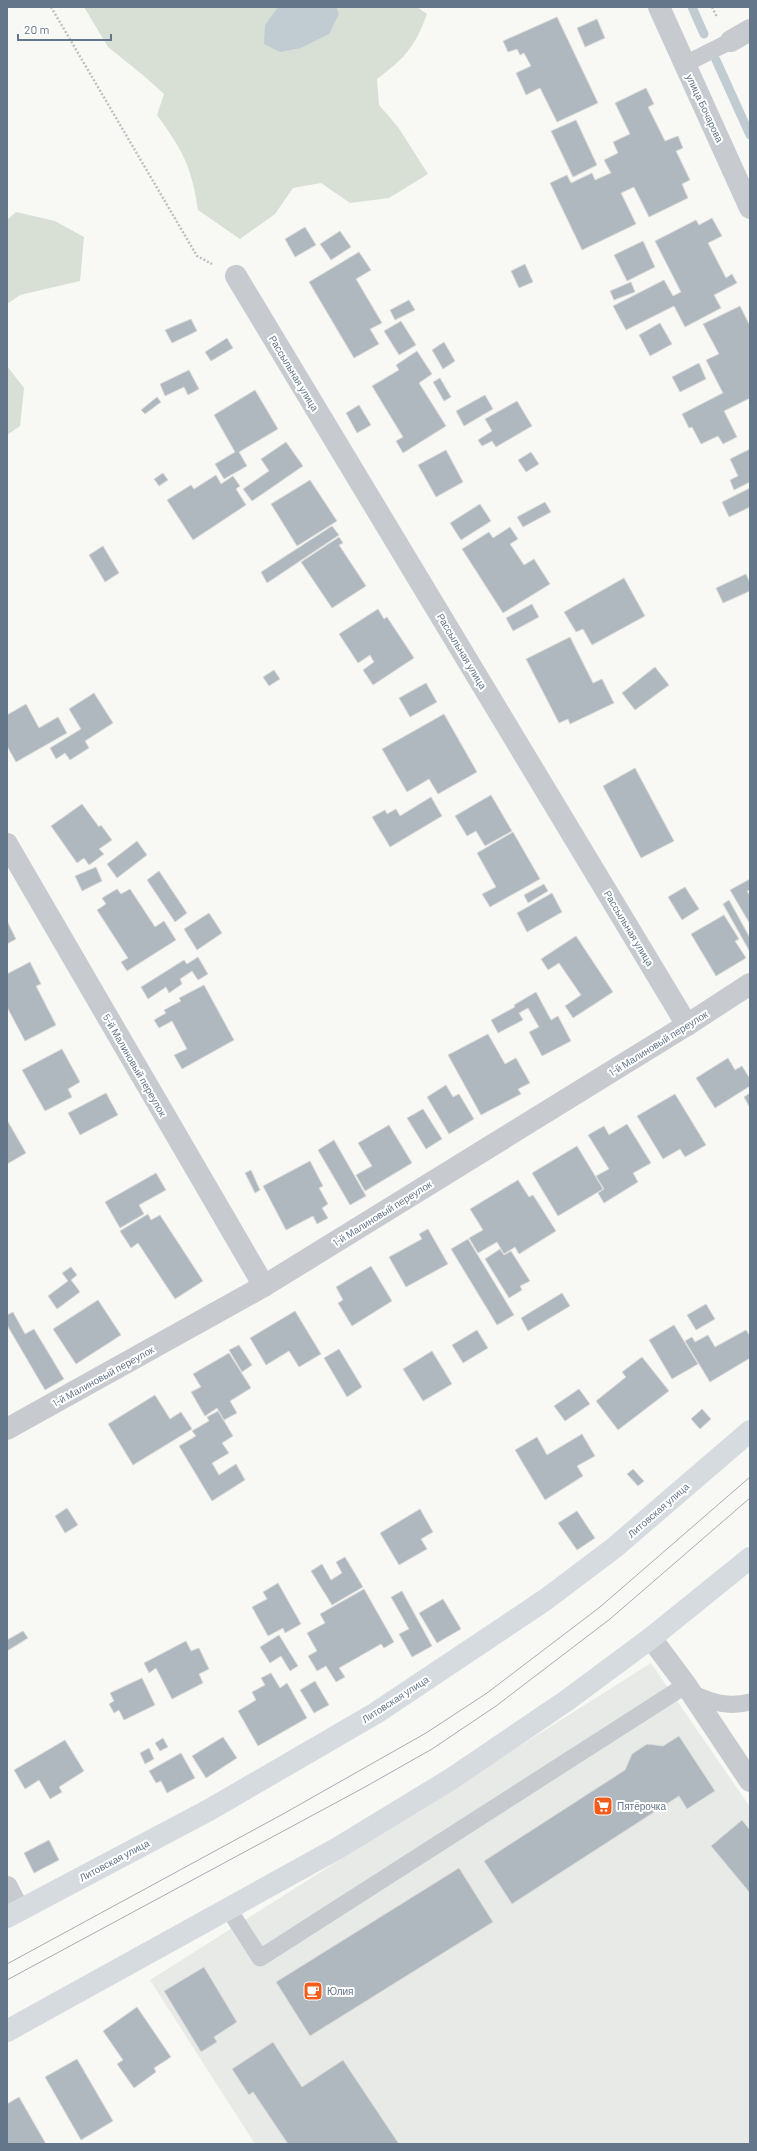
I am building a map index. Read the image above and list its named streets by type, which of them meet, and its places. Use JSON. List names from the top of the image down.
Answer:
{
  "streets": {
    "main road": ["Литовская улица"],
    "street": [
      "улица Бочарова",
      "Рассыльная улица",
      "1-й Малиновый переулок",
      "5-й Малиновый переулок"
    ]
  },
  "crossings": [
    ["Рассыльная улица", "1-й Малиновый переулок"],
    ["1-й Малиновый переулок", "5-й Малиновый переулок"]
  ],
  "places": {
    "supermarket": ["Пятёрочка"],
    "cafe": ["Юлия"]
  },
  "scale_bar": "20 m"
}
